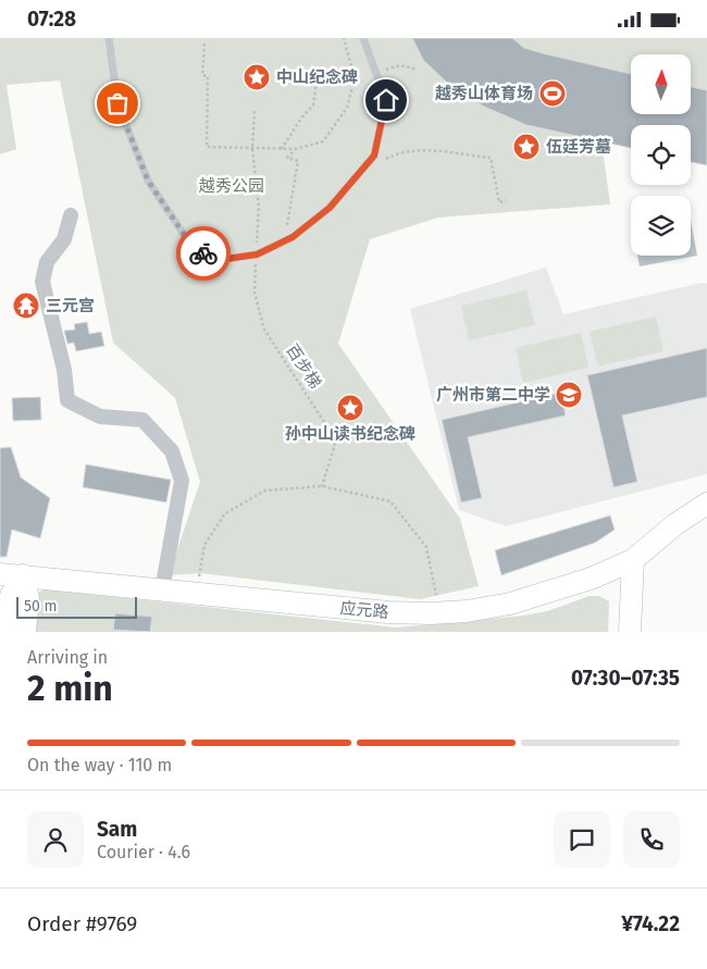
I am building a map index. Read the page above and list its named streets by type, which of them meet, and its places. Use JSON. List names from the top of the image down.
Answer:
{
  "streets": {
    "street": ["应元路"],
    "path": ["百步梯"]
  },
  "parks": ["越秀公园"],
  "places": {
    "place": ["中山纪念碑", "伍廷芳墓", "孙中山读书纪念碑"],
    "sports": ["越秀山体育场"],
    "temple": ["三元宫"],
    "school or university": ["广州市第二中学"]
  },
  "scale_bar": "50 m",
  "north": "top",
  "page": {
    "status": "07:28",
    "scale": "50 m",
    "heading": ["2 min", "Arriving in", "07:30–07:35"],
    "panel": [
      "Sam",
      "Courier · 4.6",
      "Order #9769",
      "¥74.22"
    ],
    "bar": "On the way · 110 m"
  }
}
